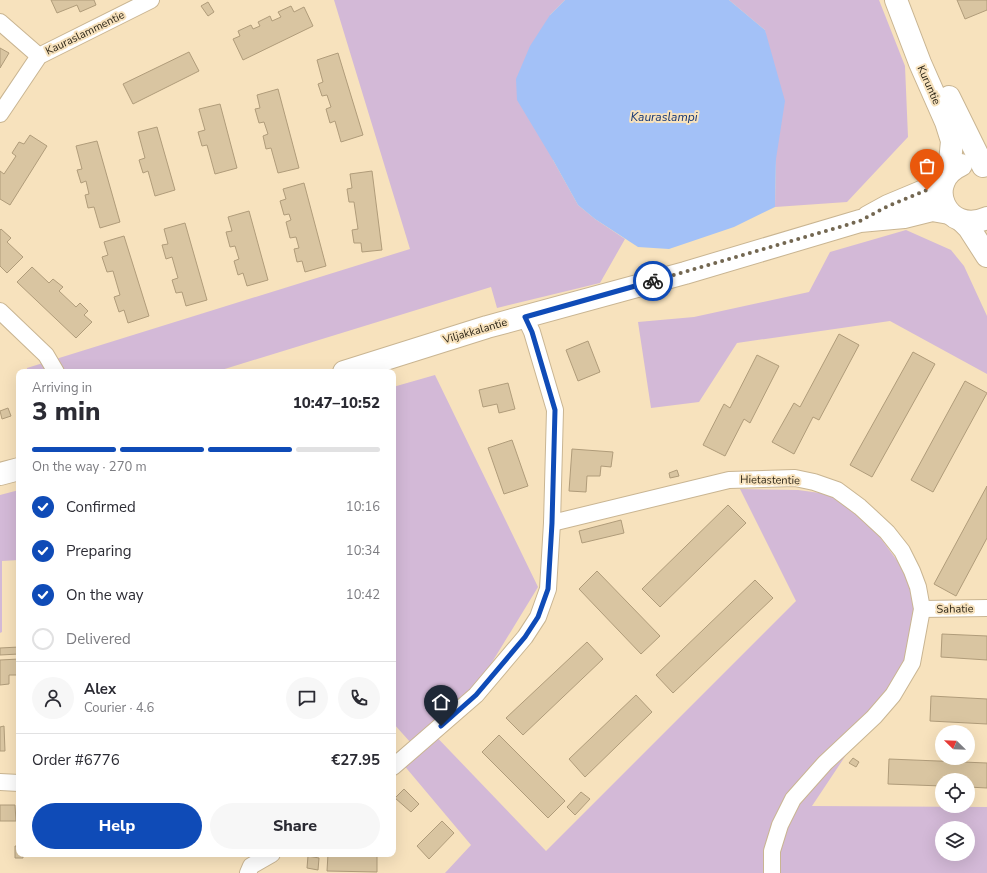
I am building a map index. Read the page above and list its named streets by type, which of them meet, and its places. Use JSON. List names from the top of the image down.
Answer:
{
  "streets": {
    "main road": ["Kuruntie", "Viljakkalantie"],
    "street": ["Kauraslammentie", "Hietastentie", "Sahatie"]
  },
  "crossings": [
    ["Kuruntie", "Viljakkalantie"],
    ["Hietastentie", "Sahatie"]
  ],
  "water": ["Kauraslampi"],
  "north": "top left",
  "page": {
    "heading": ["3 min", "Arriving in", "10:47–10:52"],
    "panel": [
      "Alex",
      "Courier · 4.6",
      "Order #6776",
      "€27.95"
    ],
    "bar": "On the way · 270 m",
    "list": [
      ["Confirmed", "10:16"],
      ["Preparing", "10:34"],
      ["On the way", "10:42"],
      "Delivered"
    ],
    "buttons": ["Help", "Share"]
  }
}
